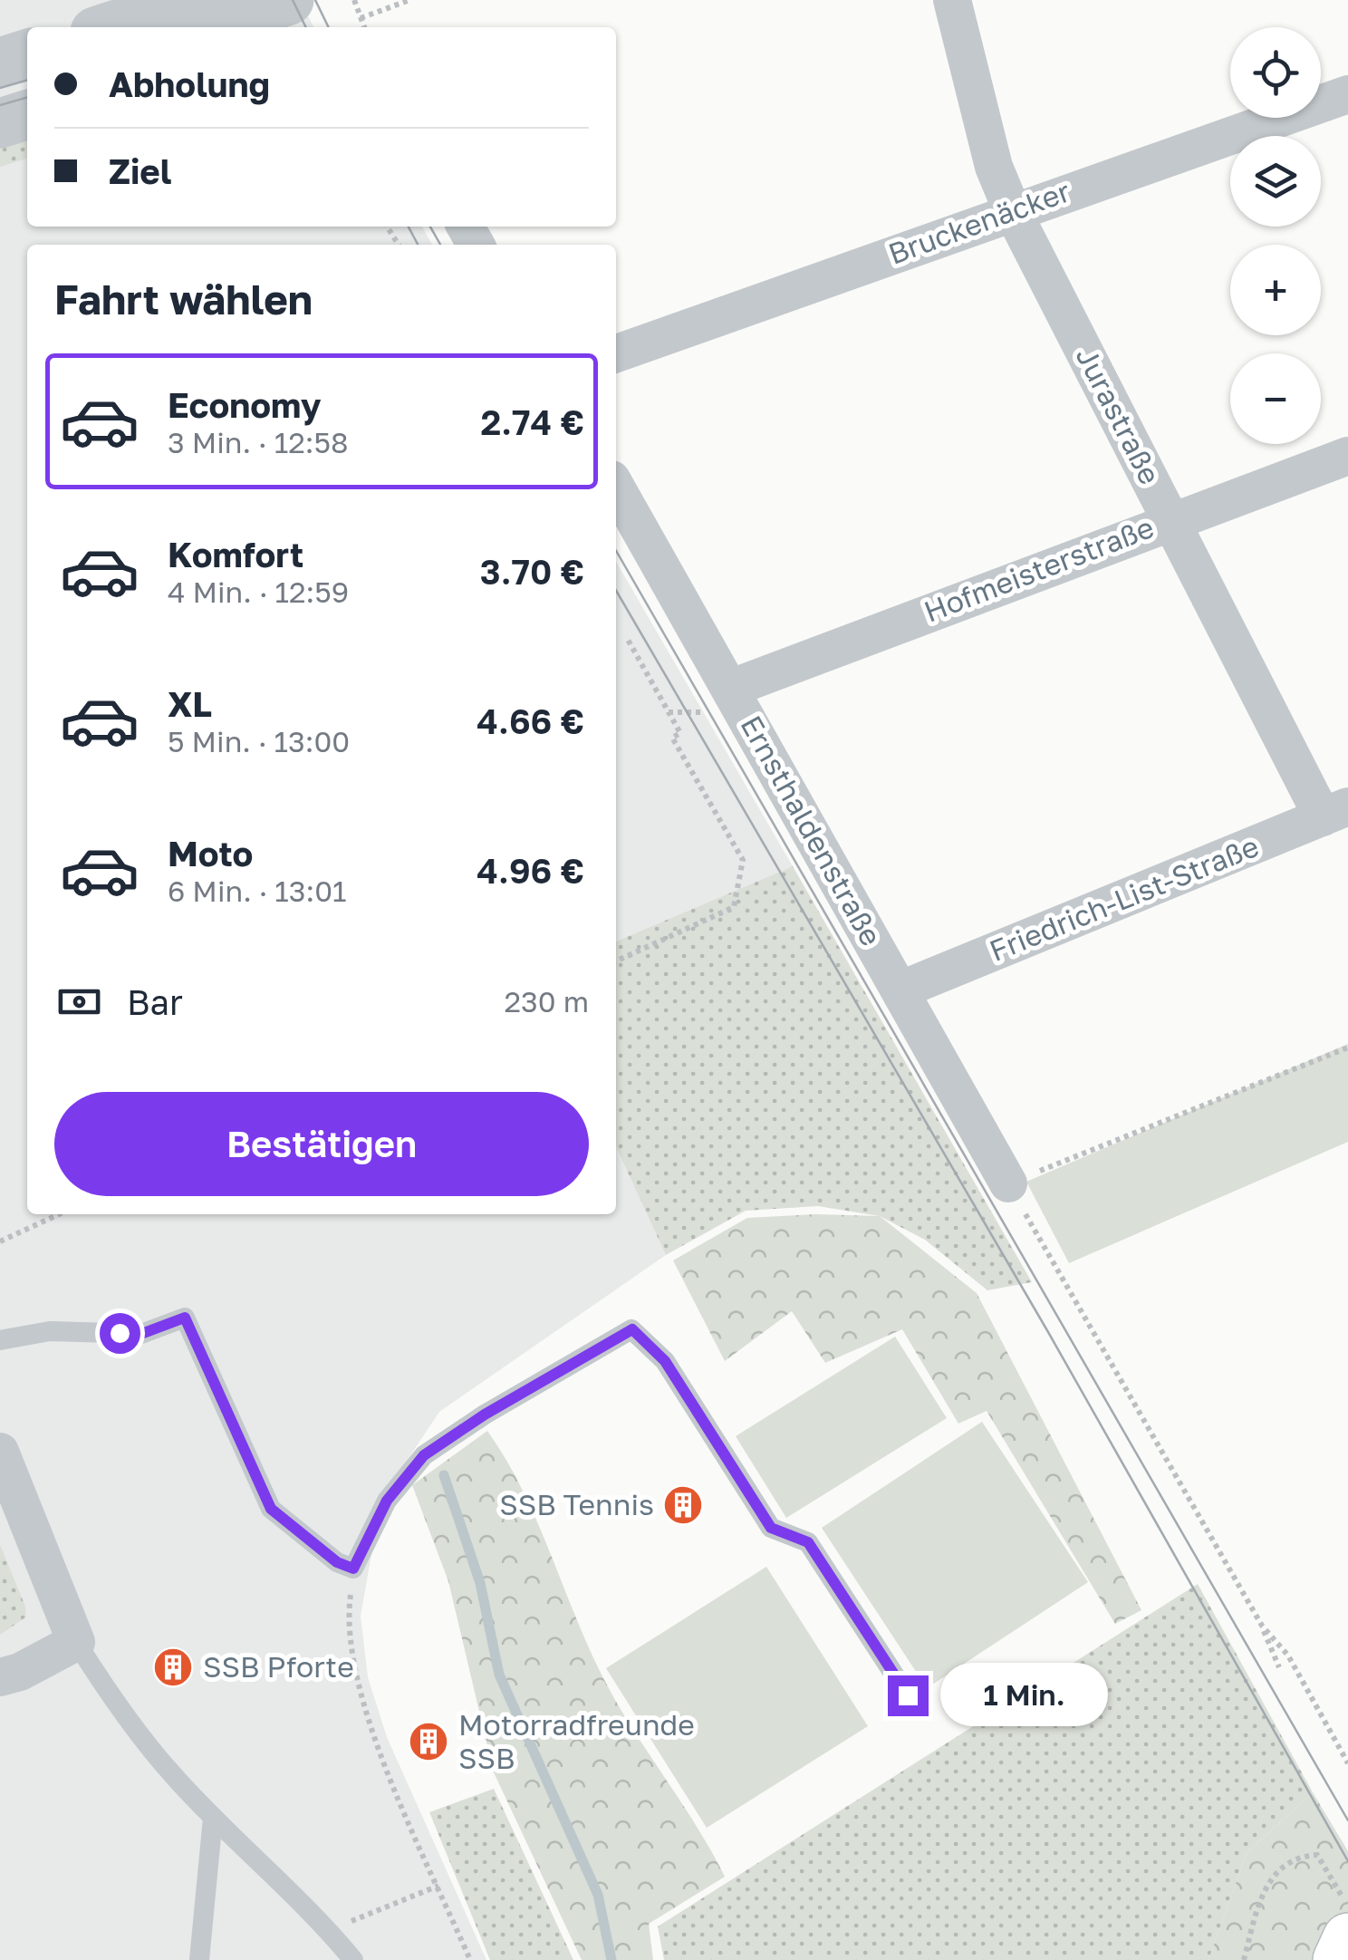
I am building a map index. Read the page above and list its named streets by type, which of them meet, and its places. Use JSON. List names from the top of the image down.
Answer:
{
  "streets": {
    "street": [
      "Bruckenäcker",
      "Jurastraße",
      "Hofmeisterstraße",
      "Ernsthaldenstraße",
      "Friedrich-List-Straße"
    ]
  },
  "crossings": [
    ["Bruckenäcker", "Jurastraße"],
    ["Jurastraße", "Hofmeisterstraße"],
    ["Jurastraße", "Friedrich-List-Straße"],
    ["Hofmeisterstraße", "Ernsthaldenstraße"],
    ["Ernsthaldenstraße", "Friedrich-List-Straße"]
  ],
  "places": {
    "building": ["SSB Tennis", "SSB Pforte", "Motorradfreunde SSB"]
  },
  "page": {
    "map_buttons": ["+", "−"],
    "banner": ["Abholung", "Ziel"],
    "heading": "Fahrt wählen",
    "list": [
      {
        "name": "Economy",
        "note": "3 Min. · 12:58",
        "value": "2.74 €"
      },
      {
        "name": "Komfort",
        "note": "4 Min. · 12:59",
        "value": "3.70 €"
      },
      {
        "name": "XL",
        "note": "5 Min. · 13:00",
        "value": "4.66 €"
      },
      {
        "name": "Moto",
        "note": "6 Min. · 13:01",
        "value": "4.96 €"
      }
    ],
    "pay": ["Bar", "230 m"],
    "buttons": "Bestätigen",
    "bubble": "1 Min."
  }
}
